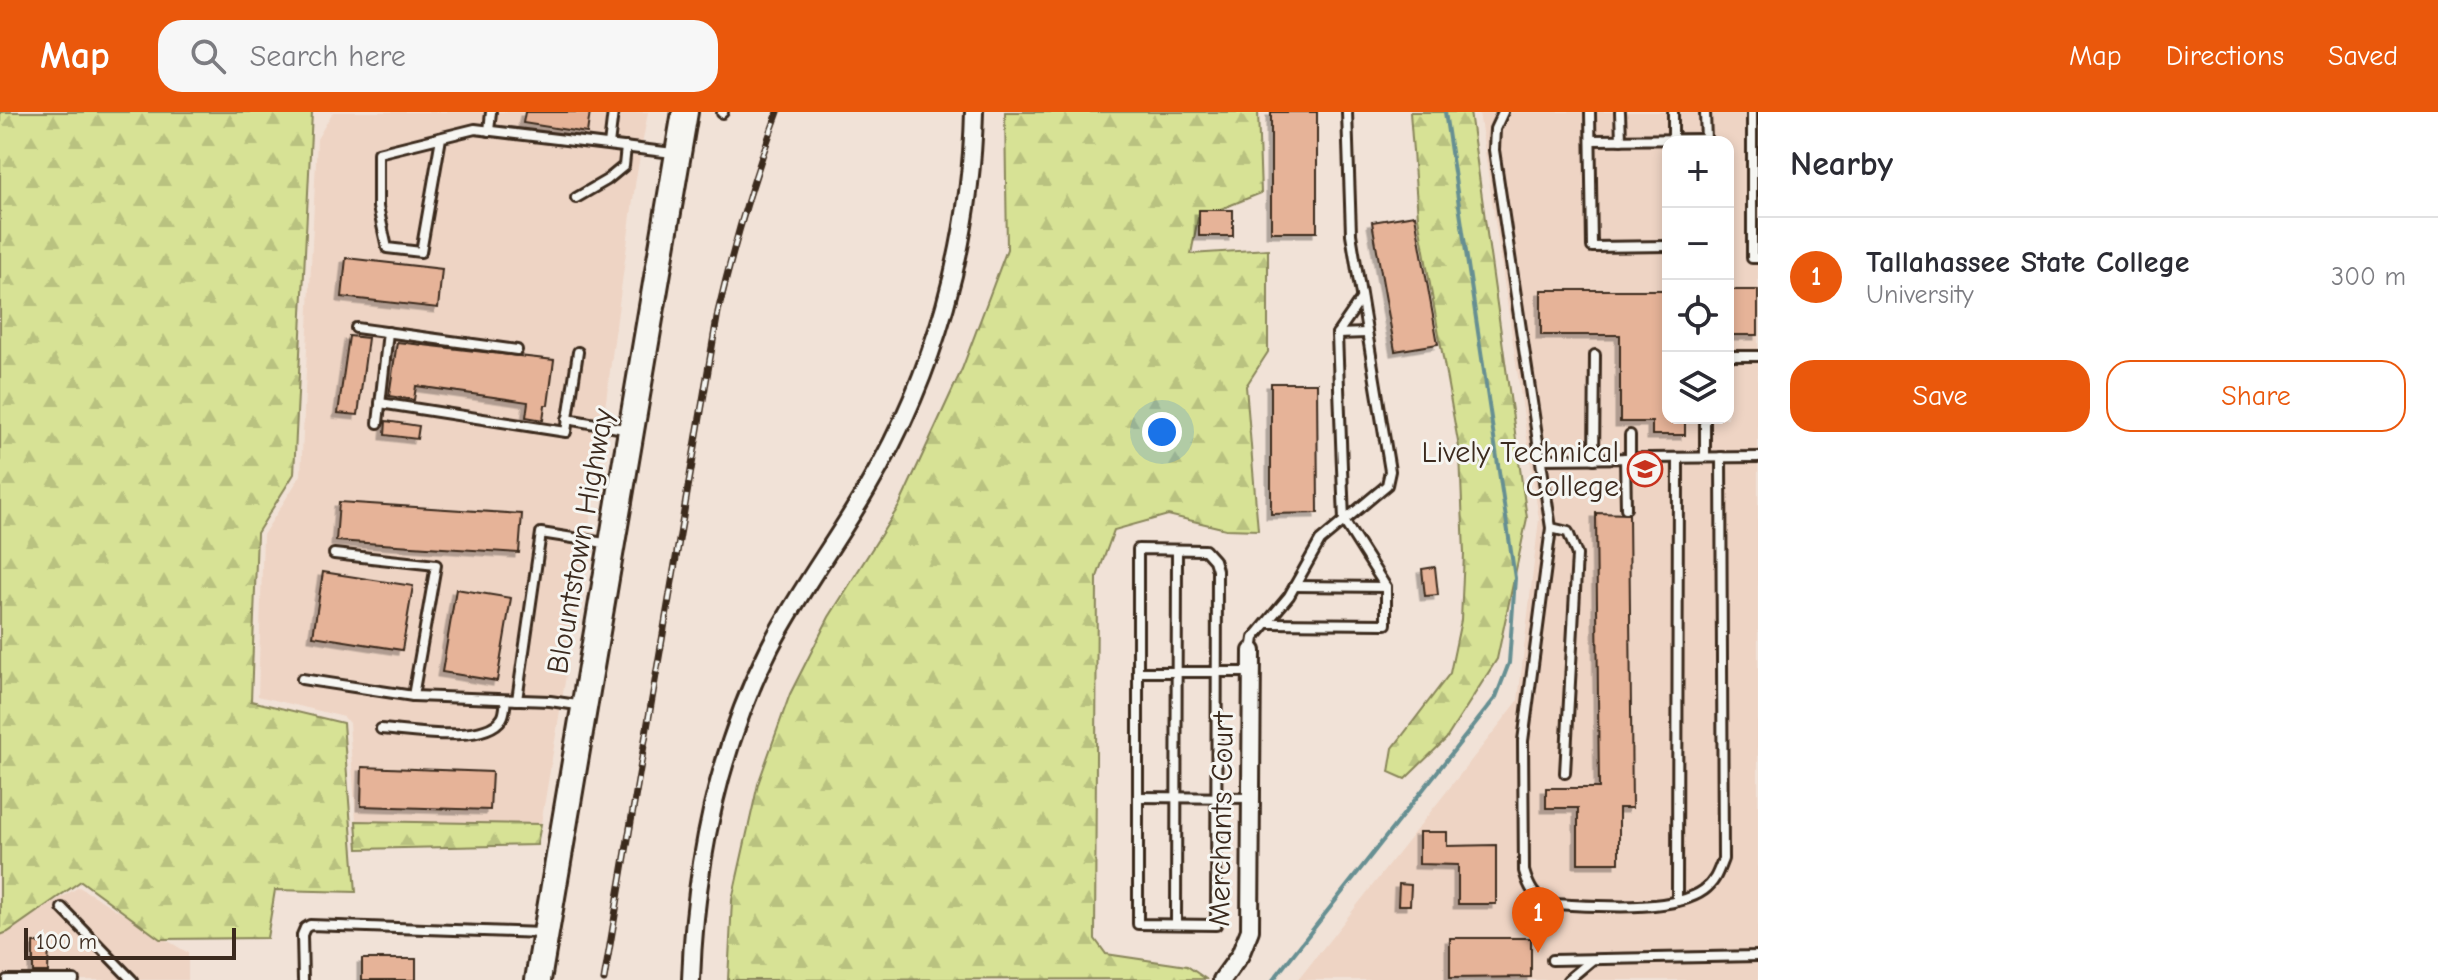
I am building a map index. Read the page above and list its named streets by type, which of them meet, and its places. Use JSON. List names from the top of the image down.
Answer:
{
  "streets": {
    "main road": ["Blountstown Highway"],
    "street": ["Merchants Court"]
  },
  "places": {
    "school or university": ["Lively Technical College"]
  },
  "scale_bar": "100 m",
  "page": {
    "header": "Map",
    "search": "Search here",
    "nav": ["Map", "Directions", "Saved"],
    "heading": "Nearby",
    "map_buttons": ["+", "−"],
    "list": [
      {
        "mark": "1",
        "name": "Tallahassee State College",
        "note": "University",
        "value": "300 m"
      }
    ],
    "buttons": ["Save", "Share"],
    "pins": "1",
    "scale": "100 m"
  }
}
